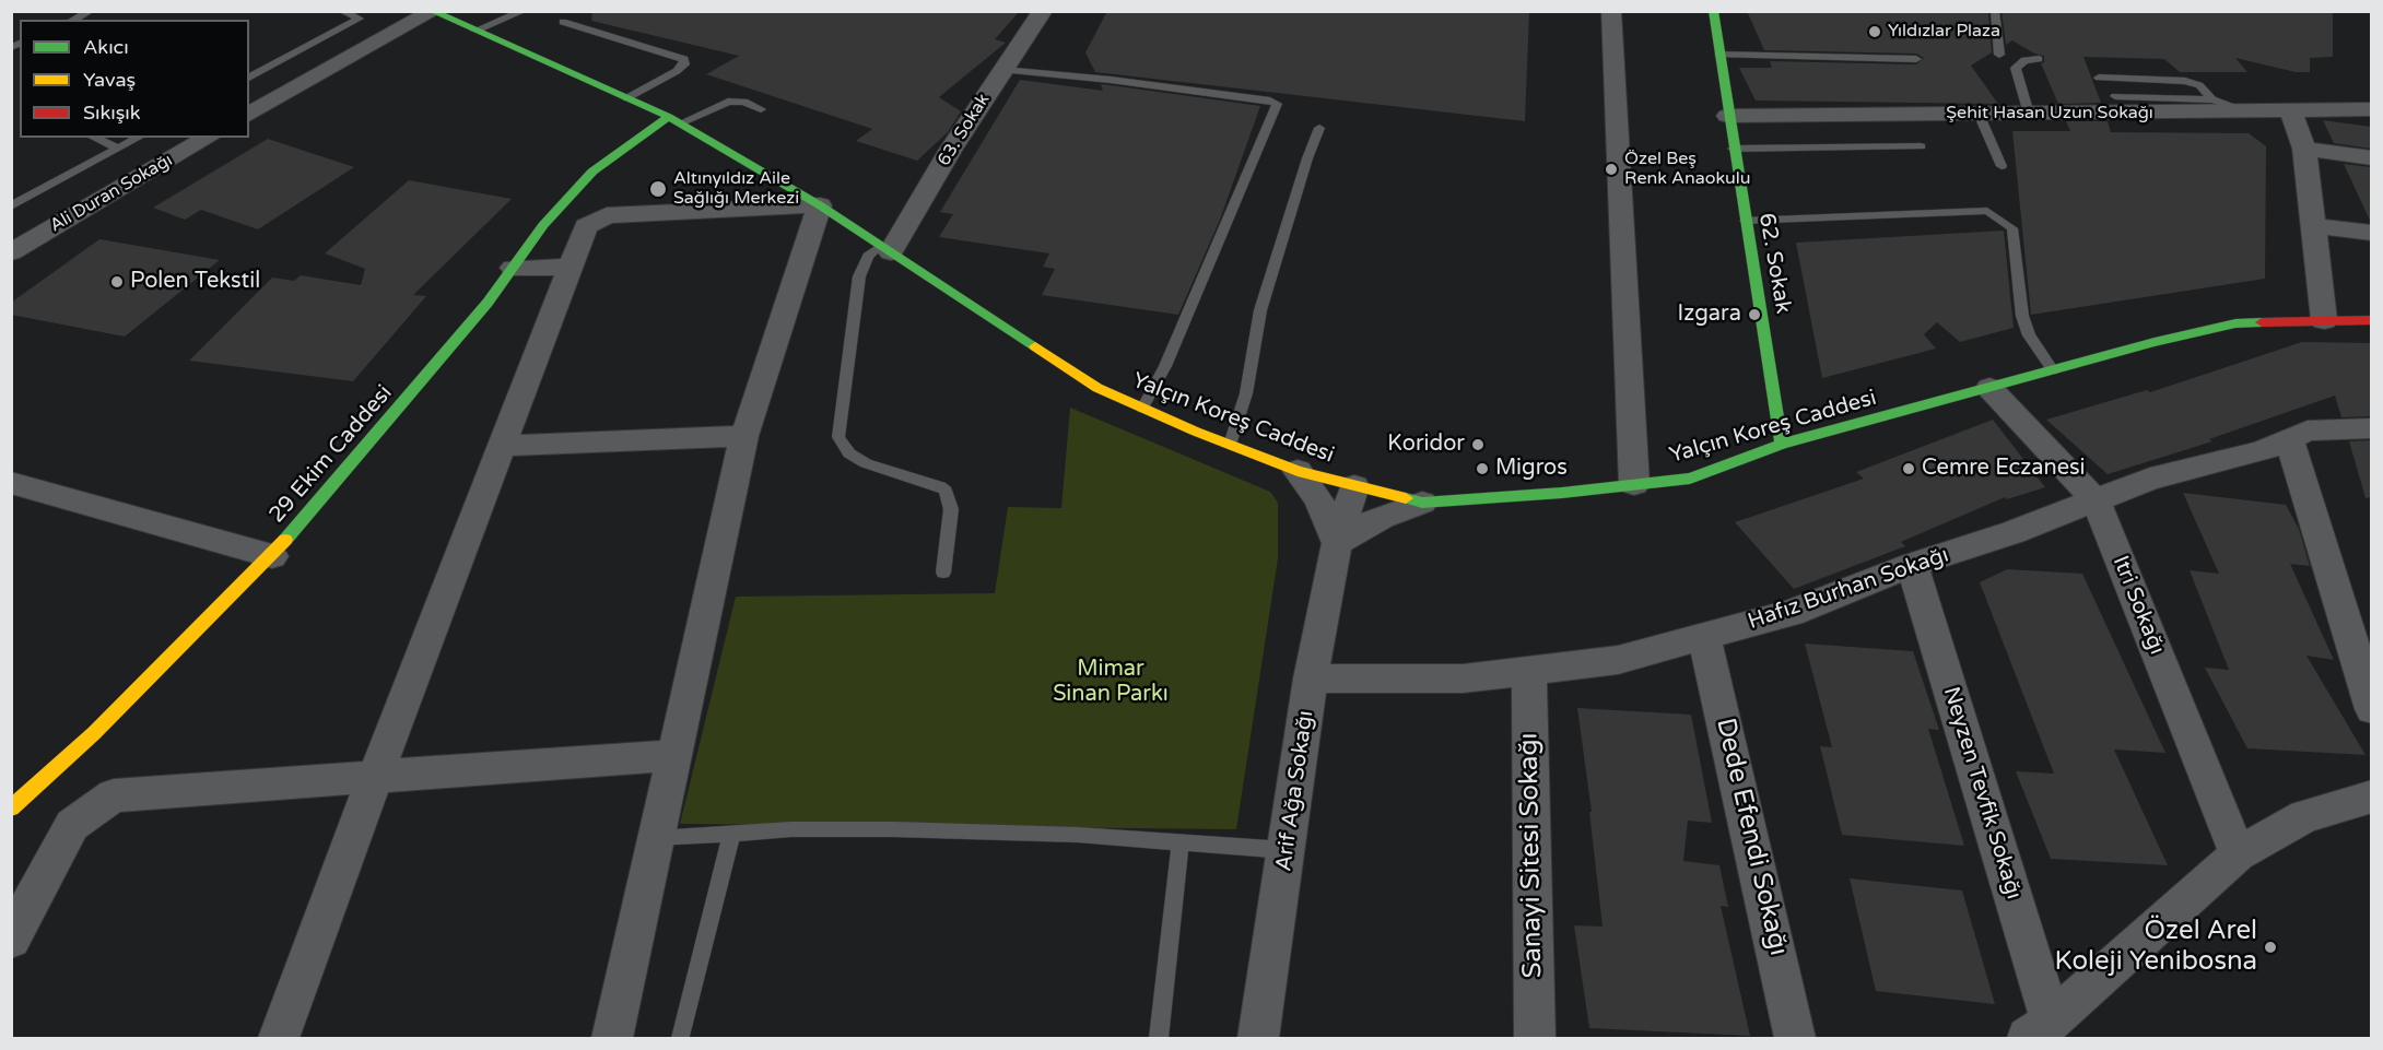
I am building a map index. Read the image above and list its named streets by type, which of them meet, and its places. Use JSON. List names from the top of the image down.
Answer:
{
  "streets": {
    "street": [
      "Şehit Hasan Uzun Sokağı",
      "63. Sokak",
      "Ali Duran Sokağı",
      "62. Sokak",
      "Yalçın Koreş Caddesi",
      "29 Ekim Caddesi",
      "Hafız Burhan Sokağı",
      "Itri Sokağı",
      "Arif Ağa Sokağı",
      "Neyzen Tevfik Sokağı",
      "Dede Efendi Sokağı",
      "Sanayi Sitesi Sokağı"
    ]
  },
  "crossings": [
    ["Şehit Hasan Uzun Sokağı", "62. Sokak"],
    ["63. Sokak", "Yalçın Koreş Caddesi"],
    ["62. Sokak", "Yalçın Koreş Caddesi"],
    ["Yalçın Koreş Caddesi", "29 Ekim Caddesi"],
    ["Yalçın Koreş Caddesi", "Itri Sokağı"],
    ["Yalçın Koreş Caddesi", "Arif Ağa Sokağı"],
    ["Hafız Burhan Sokağı", "Itri Sokağı"],
    ["Hafız Burhan Sokağı", "Arif Ağa Sokağı"],
    ["Hafız Burhan Sokağı", "Neyzen Tevfik Sokağı"],
    ["Hafız Burhan Sokağı", "Dede Efendi Sokağı"],
    ["Hafız Burhan Sokağı", "Sanayi Sitesi Sokağı"]
  ],
  "parks": ["Mimar Sinan Parkı"],
  "places": [
    "Yıldızlar Plaza",
    "Özel Beş Renk Anaokulu",
    "Altınyıldız Aile Sağlığı Merkezi",
    "Polen Tekstil",
    "Izgara",
    "Koridor",
    "Migros",
    "Cemre Eczanesi",
    "Özel Arel Koleji Yenibosna"
  ],
  "legend": ["Akıcı", "Yavaş", "Sıkışık"]
}
